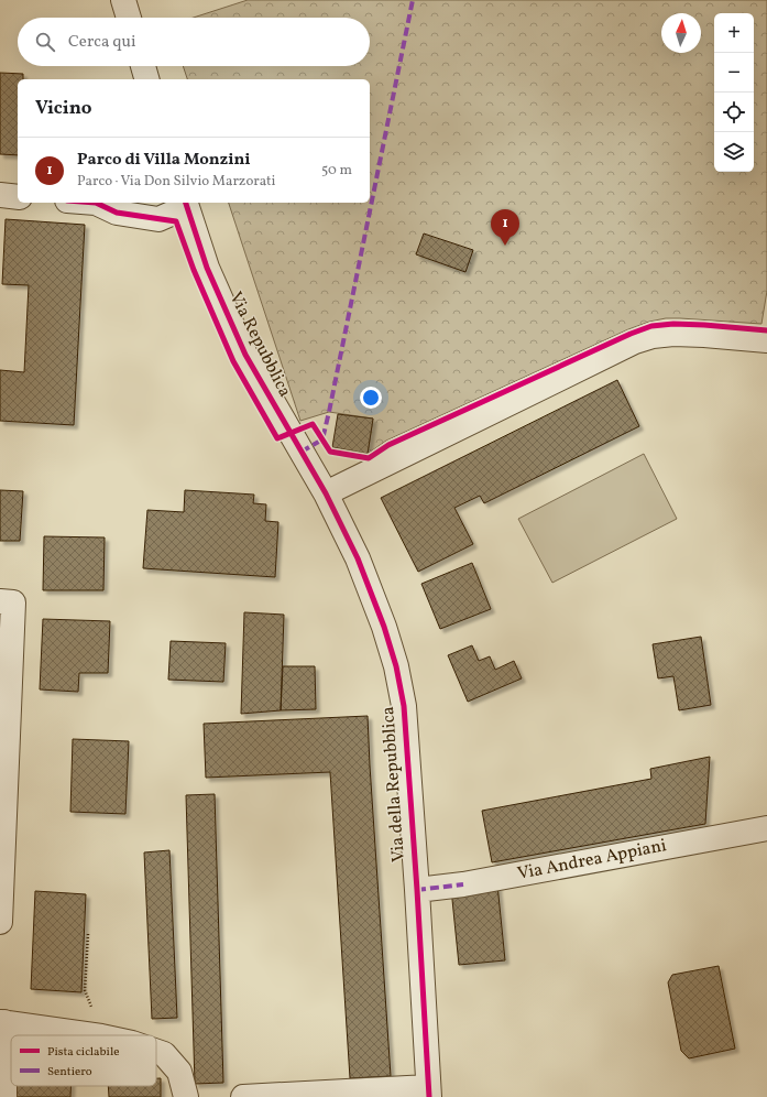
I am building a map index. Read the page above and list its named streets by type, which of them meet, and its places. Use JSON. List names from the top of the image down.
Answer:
{
  "streets": {
    "street": ["Via Repubblica", "Via della Repubblica", "Via Andrea Appiani"]
  },
  "crossings": [
    ["Via Repubblica", "Via della Repubblica"],
    ["Via della Repubblica", "Via Andrea Appiani"]
  ],
  "legend": ["Pista ciclabile", "Sentiero"],
  "north": "top",
  "page": {
    "map_buttons": ["+", "−"],
    "search": "Cerca qui",
    "heading": "Vicino",
    "list": [
      {
        "mark": "1",
        "name": "Parco di Villa Monzini",
        "note": "Parco · Via Don Silvio Marzorati",
        "value": "50 m"
      }
    ],
    "pins": "1"
  }
}
